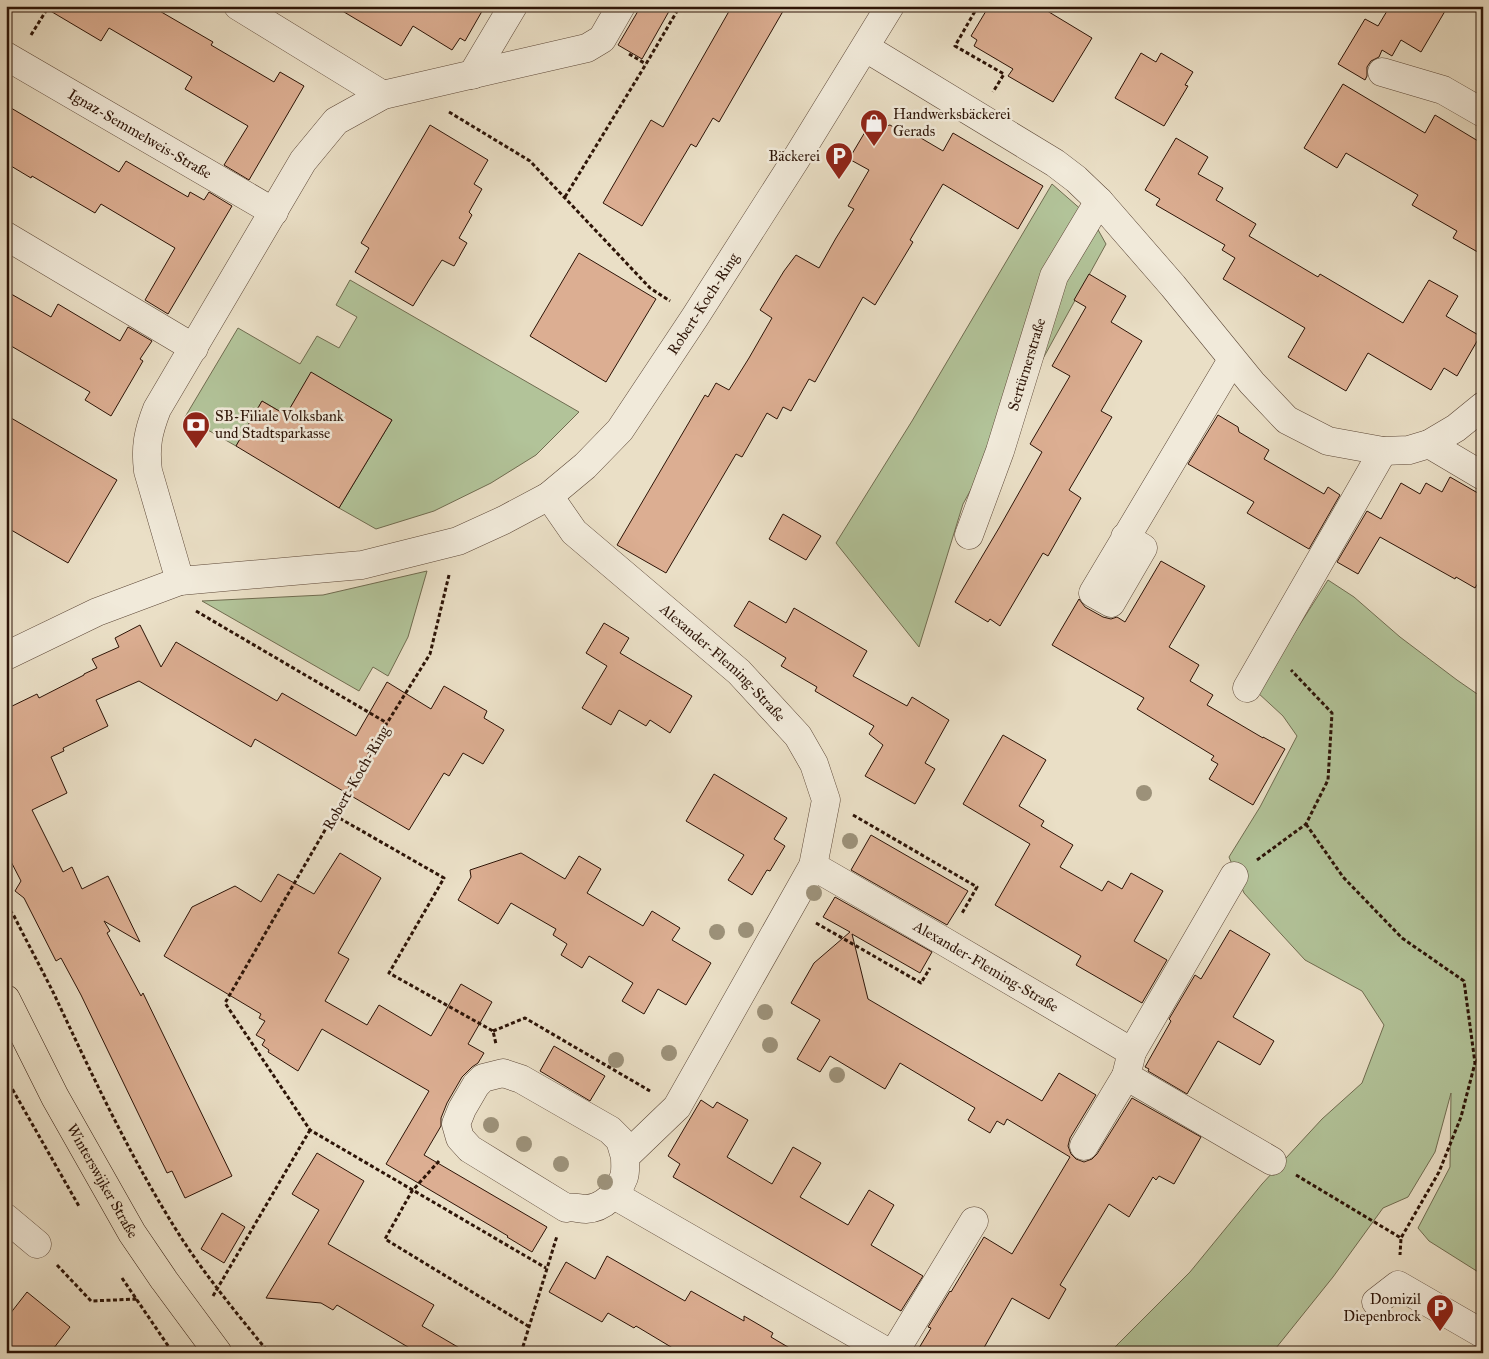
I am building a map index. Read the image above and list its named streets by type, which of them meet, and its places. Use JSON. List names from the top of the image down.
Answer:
{
  "streets": {
    "main road": ["Winterswijker Straße"],
    "street": [
      "Ignaz-Semmelweis-Straße",
      "Robert-Koch-Ring",
      "Sertürnerstraße",
      "Alexander-Fleming-Straße"
    ]
  },
  "crossings": [
    ["Robert-Koch-Ring", "Alexander-Fleming-Straße"]
  ],
  "places": {
    "shop": ["Handwerksbäckerei Gerads"],
    "parking": ["Bäckerei", "Domizil Diepenbrock"],
    "bank": ["SB-Filiale Volksbank und Stadtsparkasse"]
  }
}
